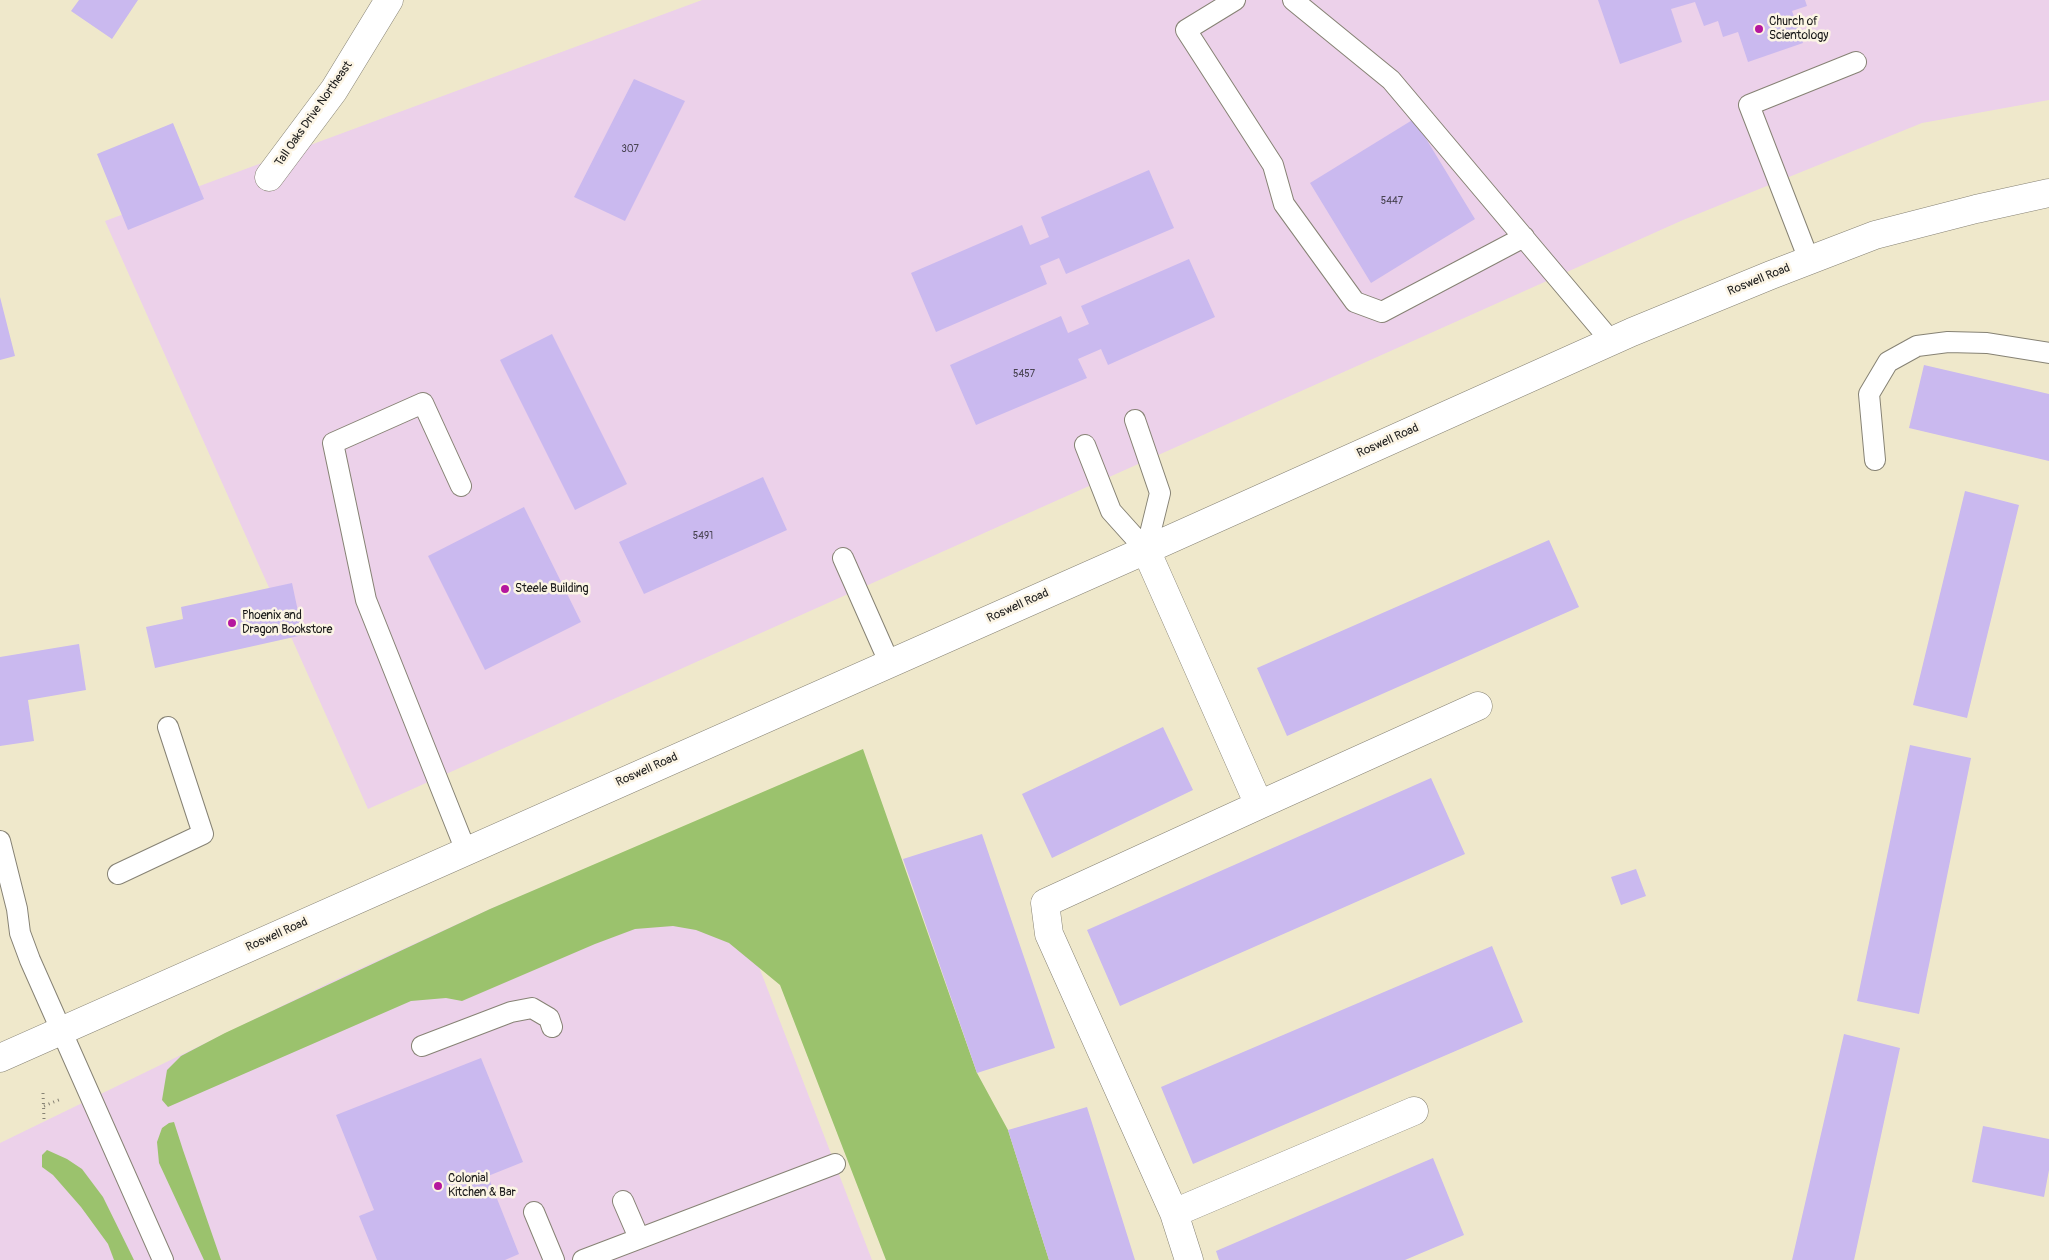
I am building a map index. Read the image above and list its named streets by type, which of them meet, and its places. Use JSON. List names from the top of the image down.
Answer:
{
  "streets": {
    "main road": ["Tall Oaks Drive Northeast", "Roswell Road"]
  },
  "places": [
    "Church of Scientology",
    "Steele Building",
    "Phoenix and Dragon Bookstore",
    "Colonial Kitchen & Bar"
  ],
  "house_numbers": [
    "307",
    "5447",
    "5457",
    "5491"
  ]
}
